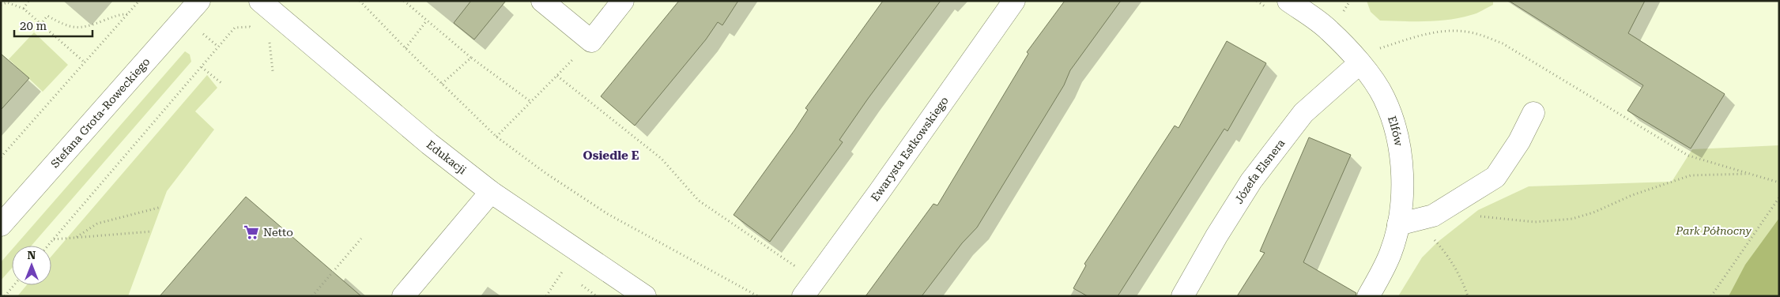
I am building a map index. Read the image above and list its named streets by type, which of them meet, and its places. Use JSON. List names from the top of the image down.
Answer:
{
  "streets": {
    "street": [
      "Stefana Grota-Roweckiego",
      "Elfów",
      "Ewarysta Estkowskiego",
      "Edukacji",
      "Józefa Elsnera"
    ]
  },
  "crossings": [
    ["Elfów", "Józefa Elsnera"]
  ],
  "districts": ["Osiedle E"],
  "parks": ["Park Północny"],
  "places": {
    "supermarket": ["Netto"]
  },
  "scale_bar": "20 m",
  "north": "top"
}
